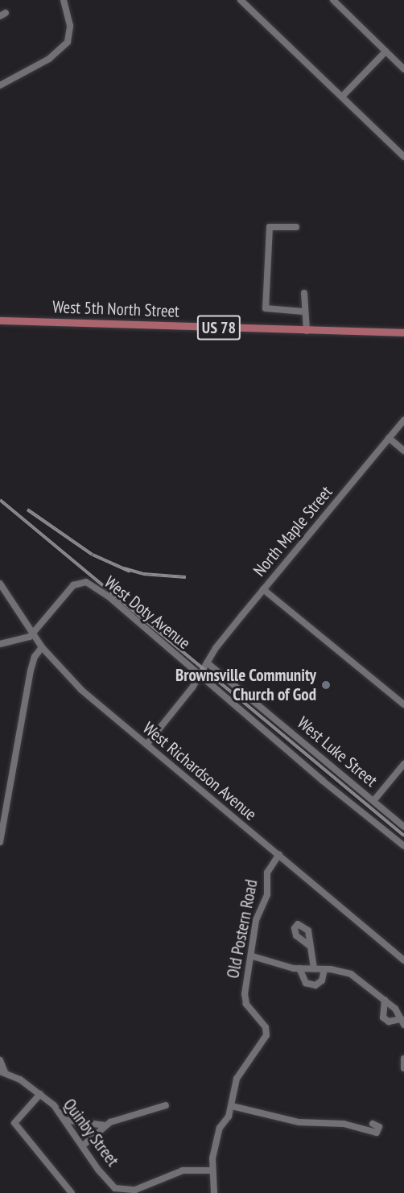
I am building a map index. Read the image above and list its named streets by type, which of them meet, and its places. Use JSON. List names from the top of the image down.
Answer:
{
  "streets": {
    "main road": ["West 5th North Street", "US 78"],
    "street": [
      "North Maple Street",
      "West Doty Avenue",
      "West Luke Street",
      "West Richardson Avenue",
      "Old Postern Road",
      "Quinby Street"
    ]
  },
  "crossings": [
    ["North Maple Street", "West Doty Avenue"],
    ["North Maple Street", "West Luke Street"],
    ["North Maple Street", "West Richardson Avenue"],
    ["West Doty Avenue", "West Richardson Avenue"],
    ["West Richardson Avenue", "Old Postern Road"],
    ["Old Postern Road", "Quinby Street"]
  ],
  "places": ["Brownsville Community Church of God"]
}
